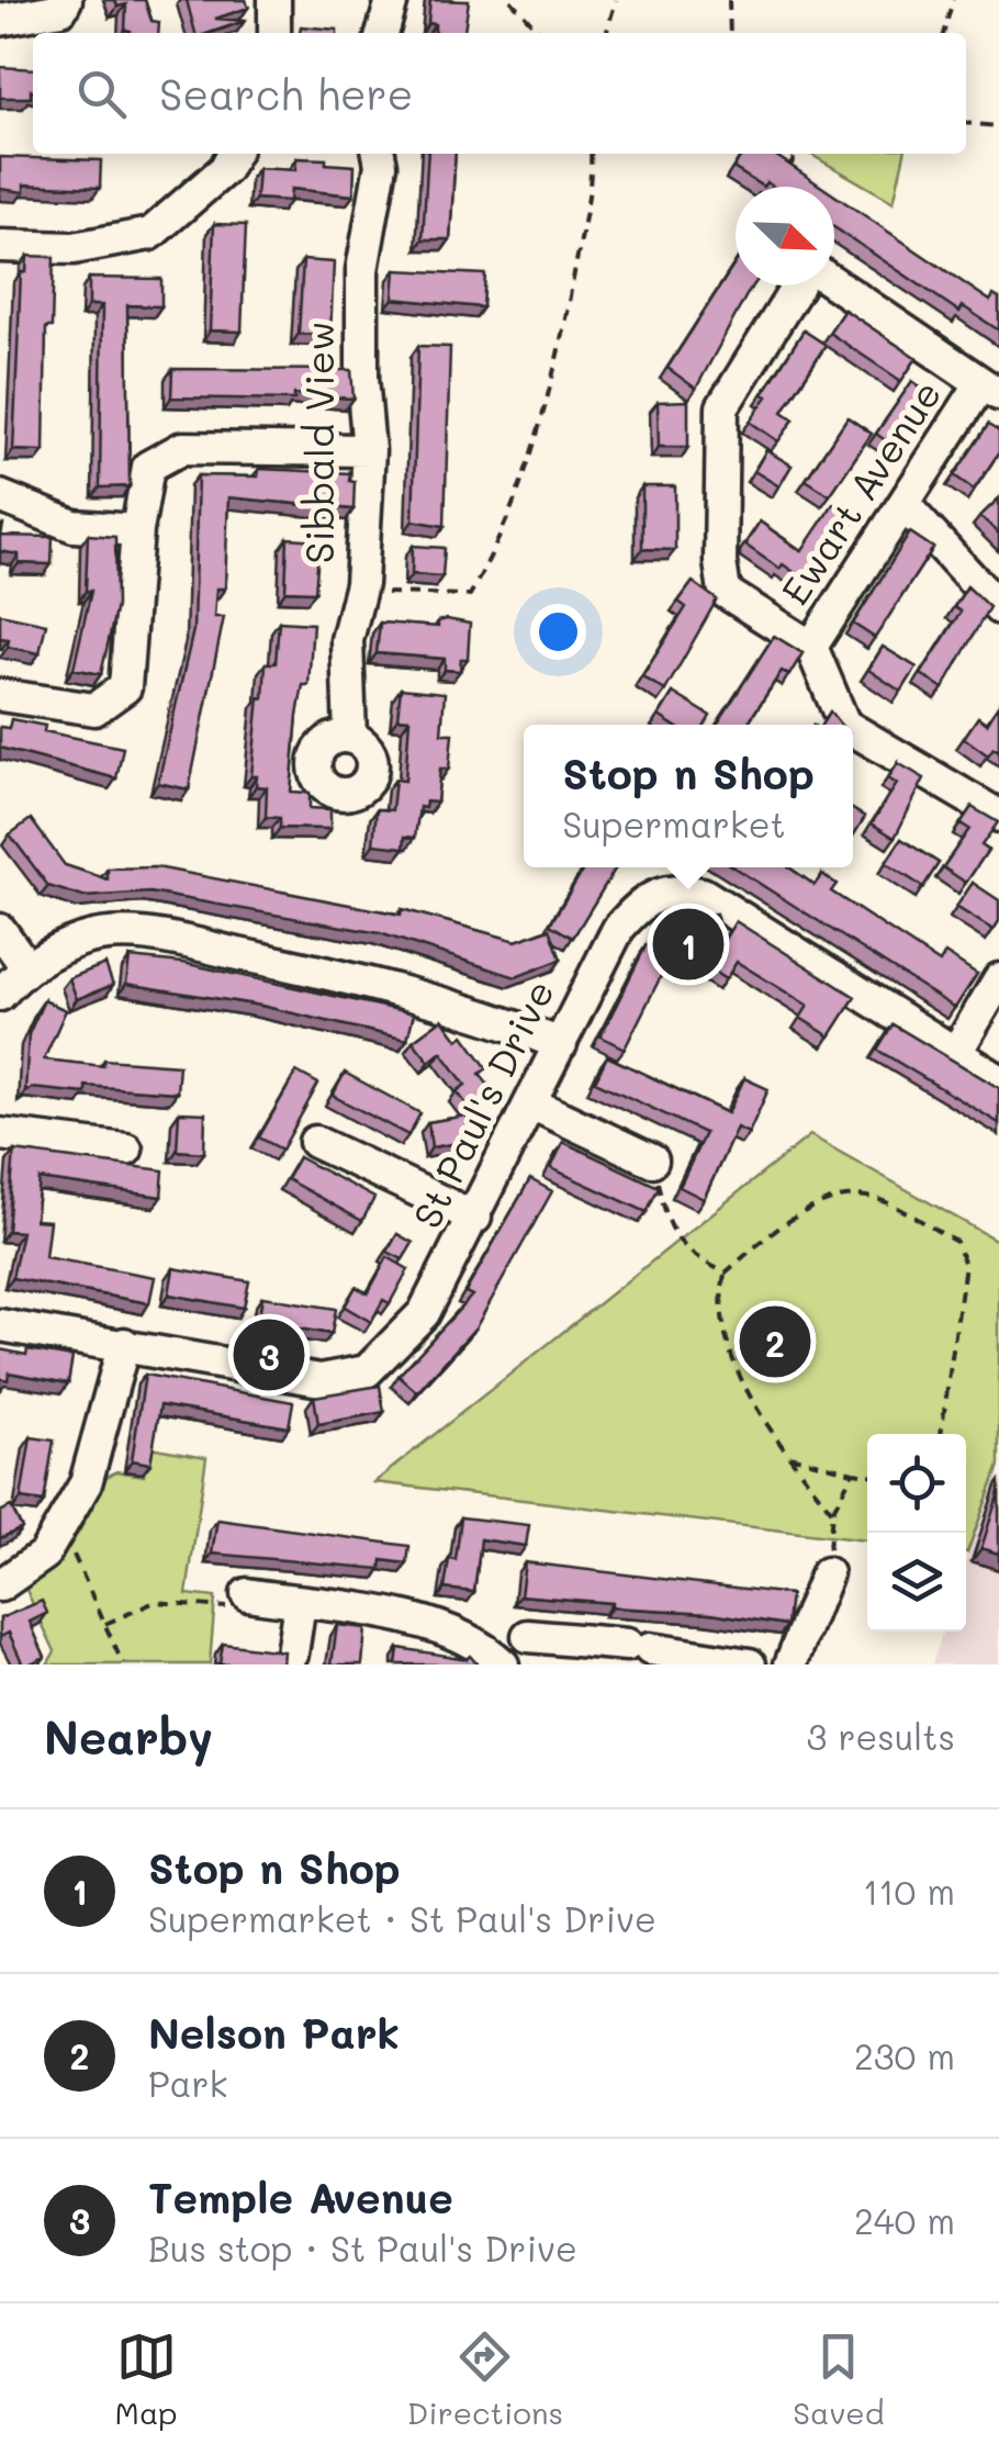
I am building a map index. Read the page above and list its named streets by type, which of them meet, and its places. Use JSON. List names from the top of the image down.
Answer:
{
  "streets": {
    "street": ["Sibbald View", "Ewart Avenue", "St Paul's Drive"]
  },
  "north": "bottom right",
  "page": {
    "search": "Search here",
    "popup": ["Stop n Shop", "Supermarket"],
    "pins": ["1", "2", "3"],
    "heading": ["Nearby", "3 results"],
    "list": [
      {
        "mark": "1",
        "name": "Stop n Shop",
        "note": "Supermarket · St Paul's Drive",
        "value": "110 m"
      },
      {
        "mark": "2",
        "name": "Nelson Park",
        "note": "Park",
        "value": "230 m"
      },
      {
        "mark": "3",
        "name": "Temple Avenue",
        "note": "Bus stop · St Paul's Drive",
        "value": "240 m"
      }
    ],
    "nav": ["Map", "Directions", "Saved"]
  }
}
